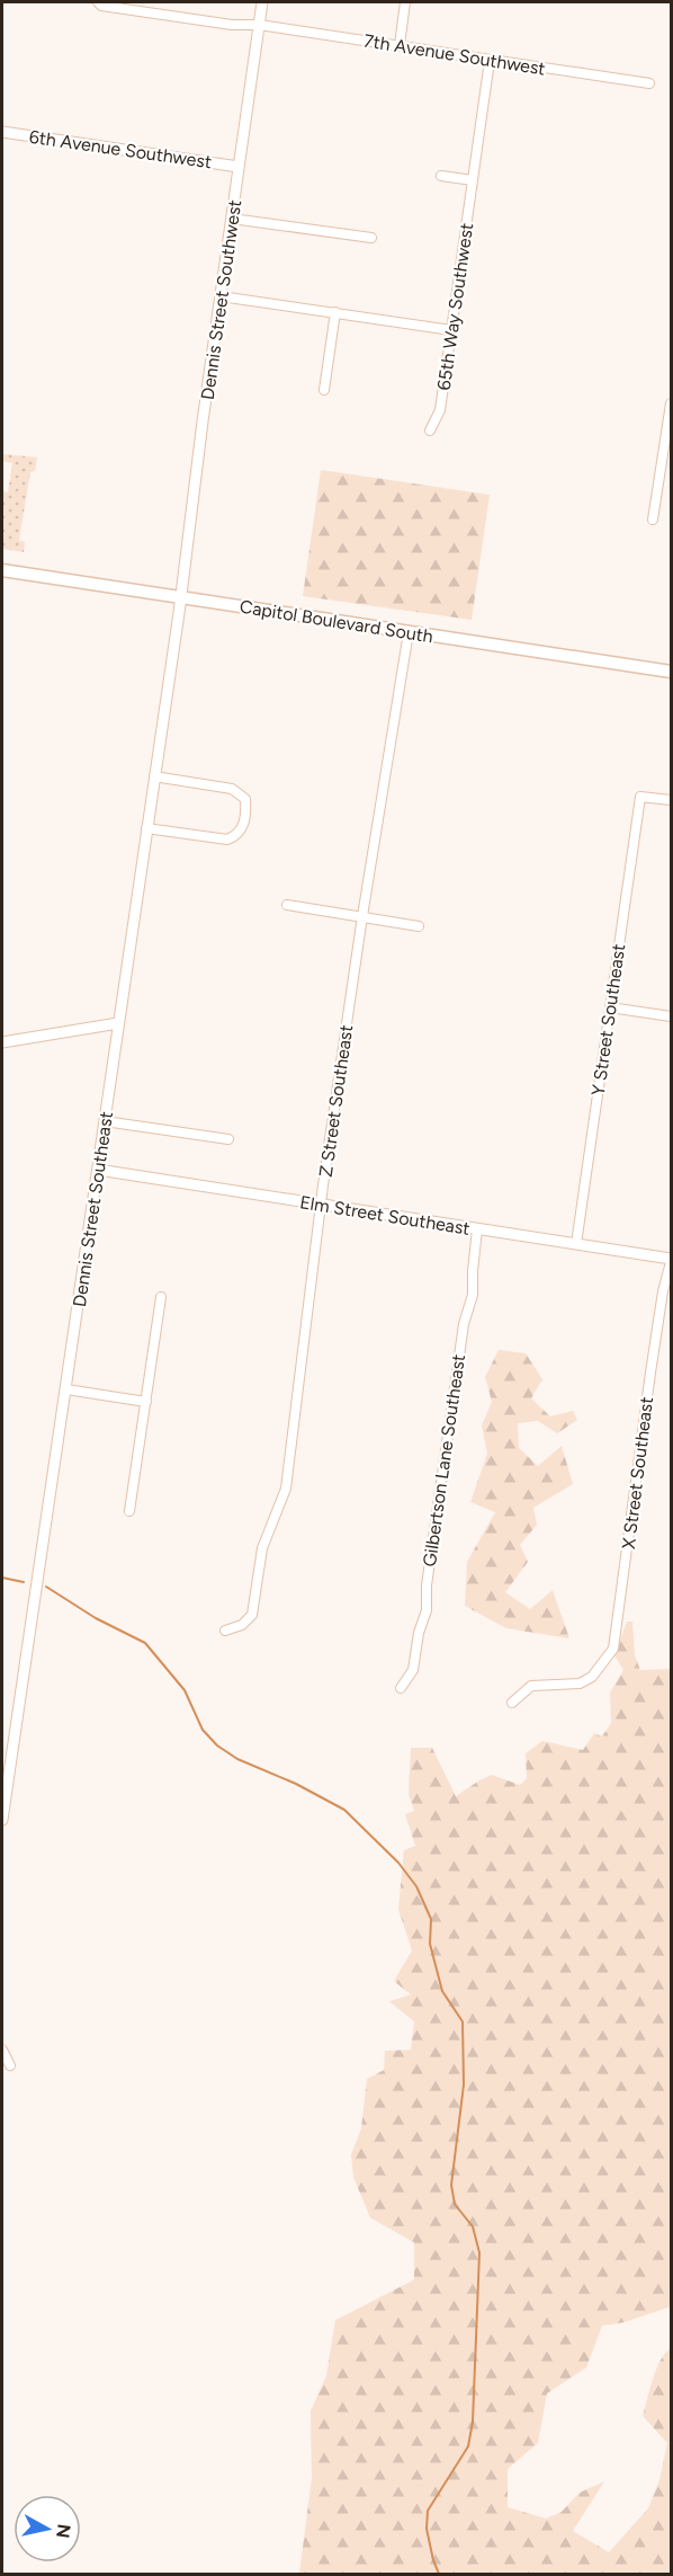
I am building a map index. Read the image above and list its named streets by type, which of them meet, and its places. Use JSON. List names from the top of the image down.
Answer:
{
  "streets": {
    "main road": ["Capitol Boulevard South"],
    "street": [
      "7th Avenue Southwest",
      "6th Avenue Southwest",
      "Dennis Street Southwest",
      "65th Way Southwest",
      "Y Street Southeast",
      "Z Street Southeast",
      "Dennis Street Southeast",
      "Elm Street Southeast",
      "Gilbertson Lane Southeast",
      "X Street Southeast"
    ]
  },
  "crossings": [
    ["7th Avenue Southwest", "Dennis Street Southwest"],
    ["7th Avenue Southwest", "65th Way Southwest"],
    ["6th Avenue Southwest", "Dennis Street Southwest"],
    ["Dennis Street Southwest", "Capitol Boulevard South"],
    ["Dennis Street Southwest", "Dennis Street Southeast"],
    ["Capitol Boulevard South", "Z Street Southeast"],
    ["Capitol Boulevard South", "Dennis Street Southeast"],
    ["Y Street Southeast", "Elm Street Southeast"],
    ["Z Street Southeast", "Elm Street Southeast"],
    ["Dennis Street Southeast", "Elm Street Southeast"],
    ["Elm Street Southeast", "Gilbertson Lane Southeast"],
    ["Elm Street Southeast", "X Street Southeast"]
  ],
  "north": "right"
}
